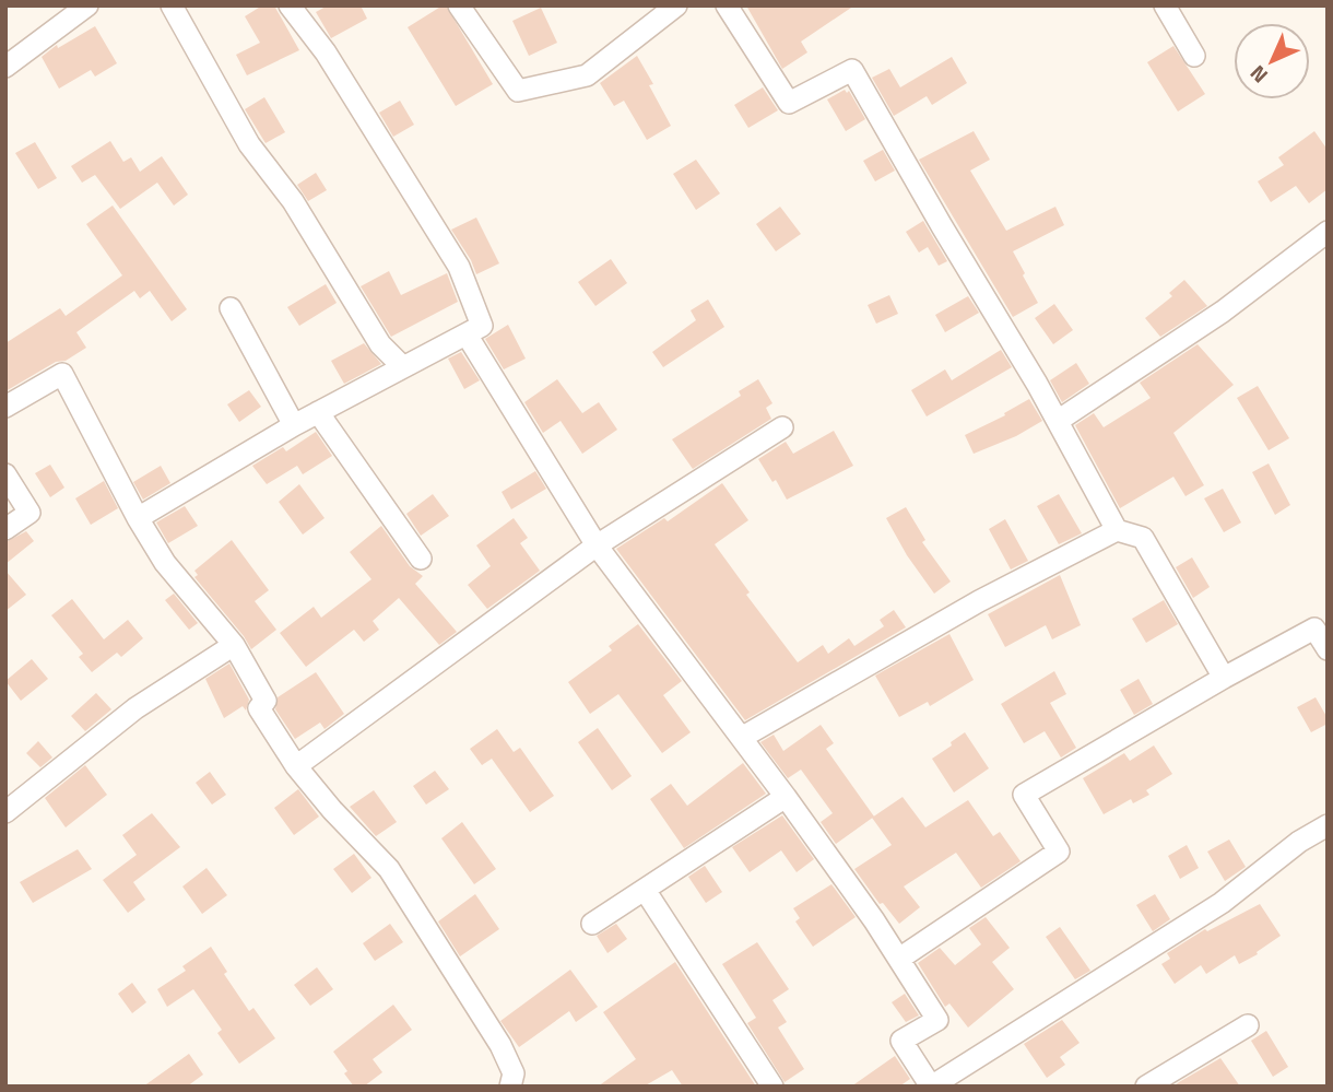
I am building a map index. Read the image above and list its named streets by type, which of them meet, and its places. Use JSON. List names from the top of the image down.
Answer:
{
  "north": "bottom left"
}
